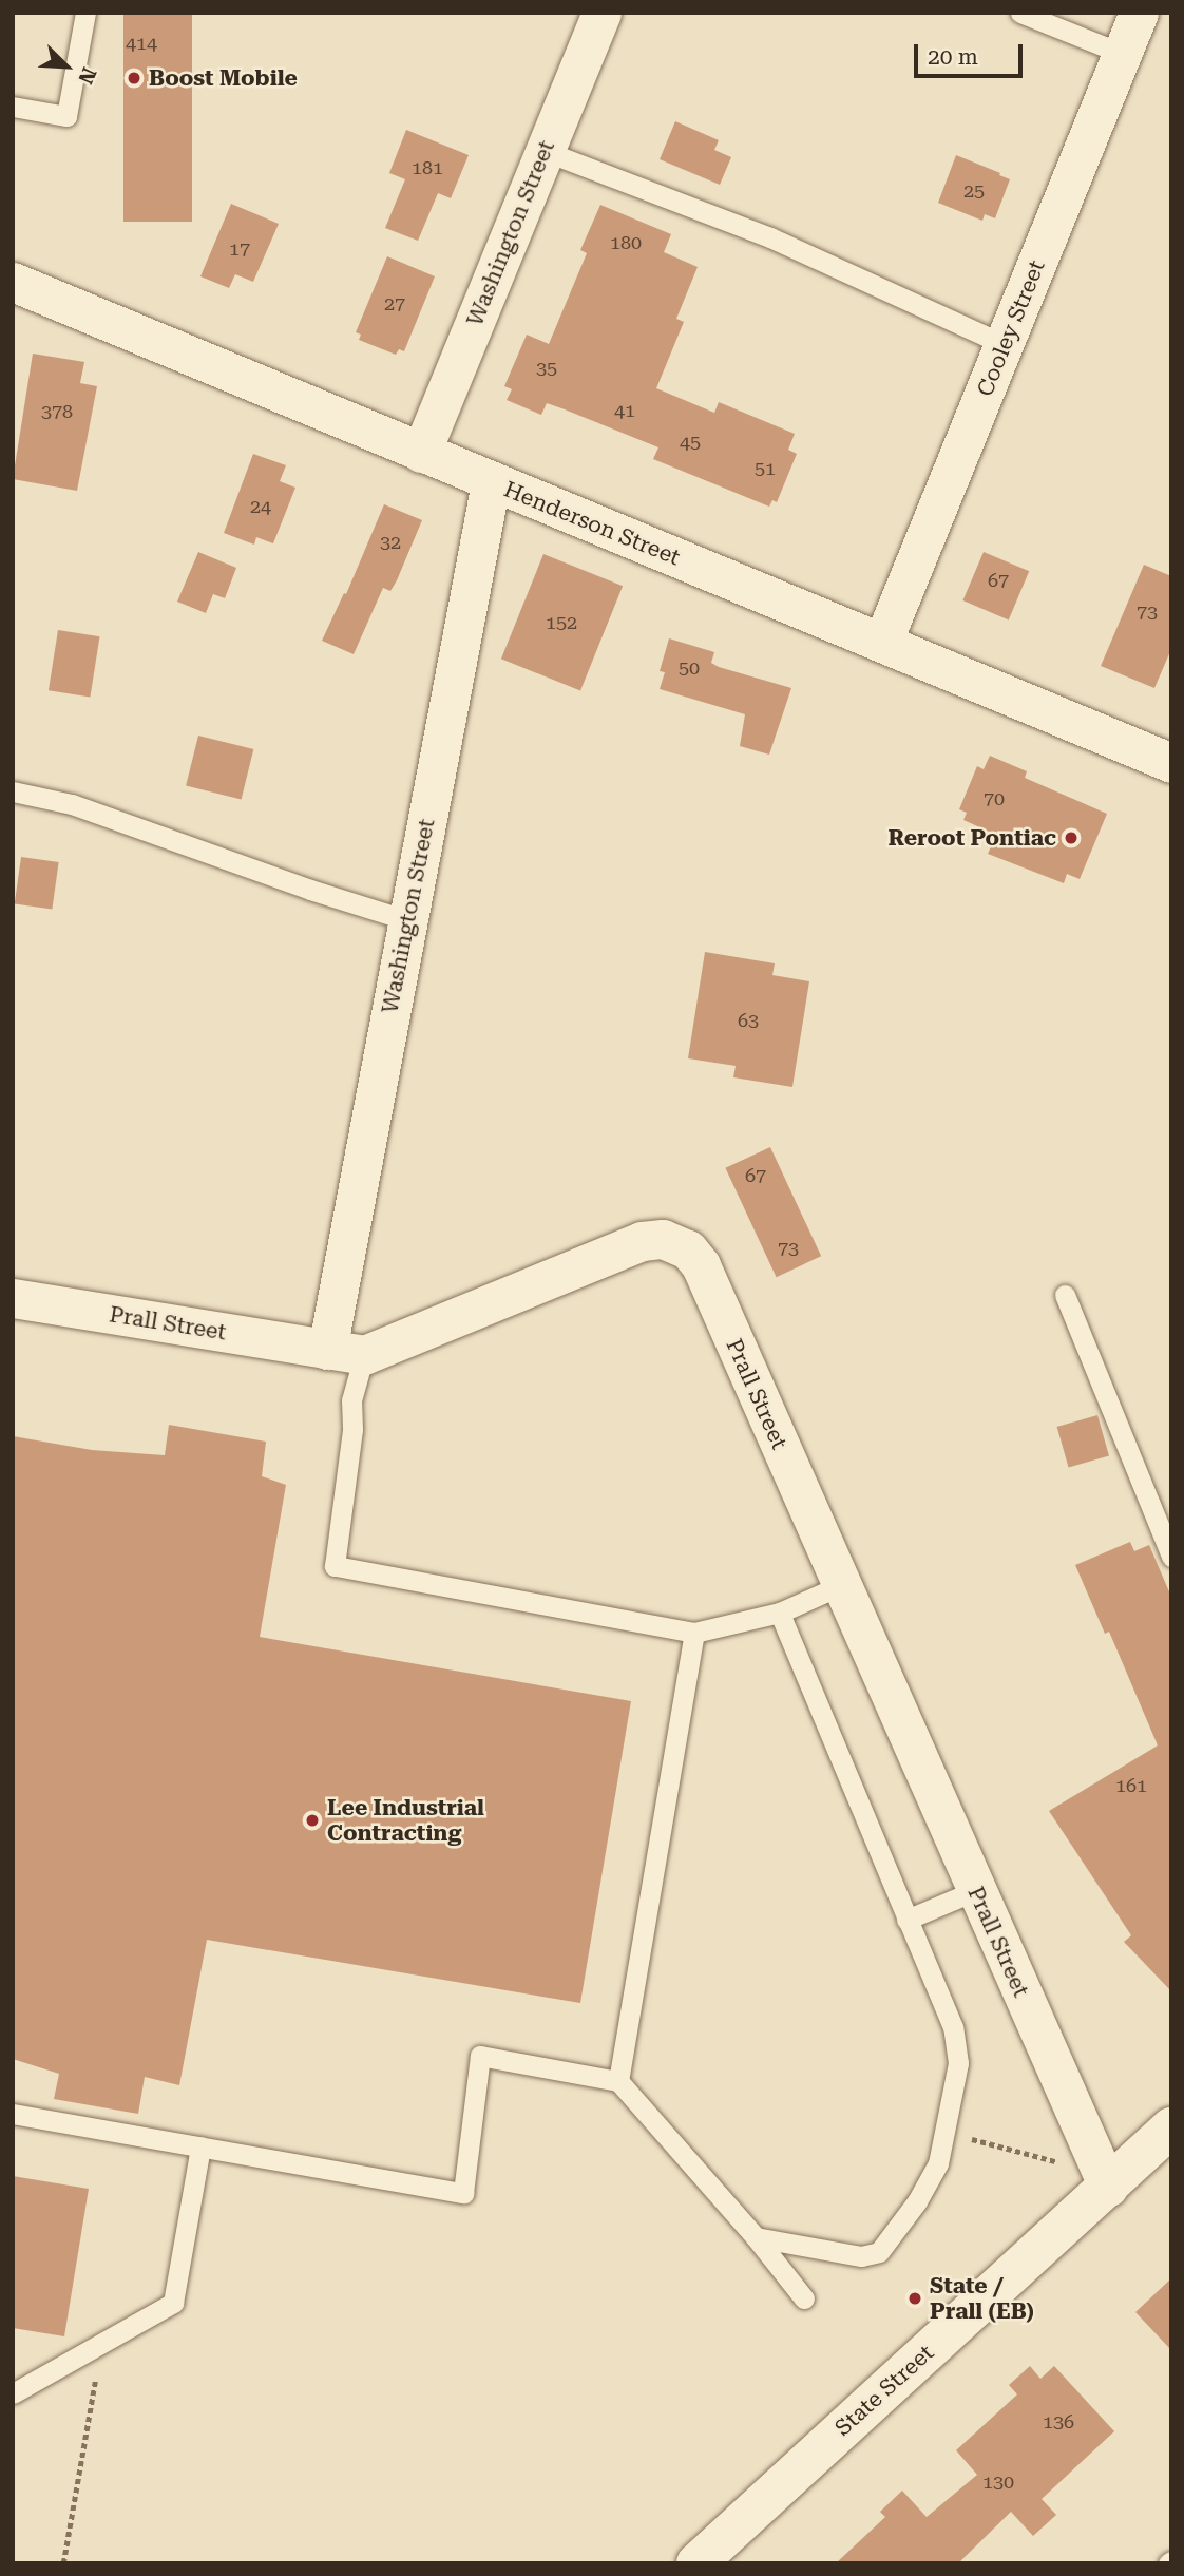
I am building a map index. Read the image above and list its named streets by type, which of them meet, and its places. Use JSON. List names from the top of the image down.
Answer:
{
  "streets": {
    "main road": ["State Street"],
    "street": [
      "Washington Street",
      "Cooley Street",
      "Henderson Street",
      "Prall Street"
    ]
  },
  "crossings": [
    ["Washington Street", "Henderson Street"],
    ["Washington Street", "Prall Street"],
    ["Cooley Street", "Henderson Street"],
    ["Prall Street", "State Street"]
  ],
  "places": [
    "Boost Mobile",
    "Reroot Pontiac",
    "Lee Industrial Contracting",
    "State / Prall (EB)"
  ],
  "house_numbers": [
    "414",
    "181",
    "25",
    "180",
    "17",
    "27",
    "35",
    "41",
    "378",
    "45",
    "51",
    "24",
    "32",
    "67",
    "73",
    "152",
    "50",
    "70",
    "63",
    "67",
    "73",
    "161",
    "136",
    "130"
  ],
  "scale_bar": "20 m",
  "north": "bottom right"
}
